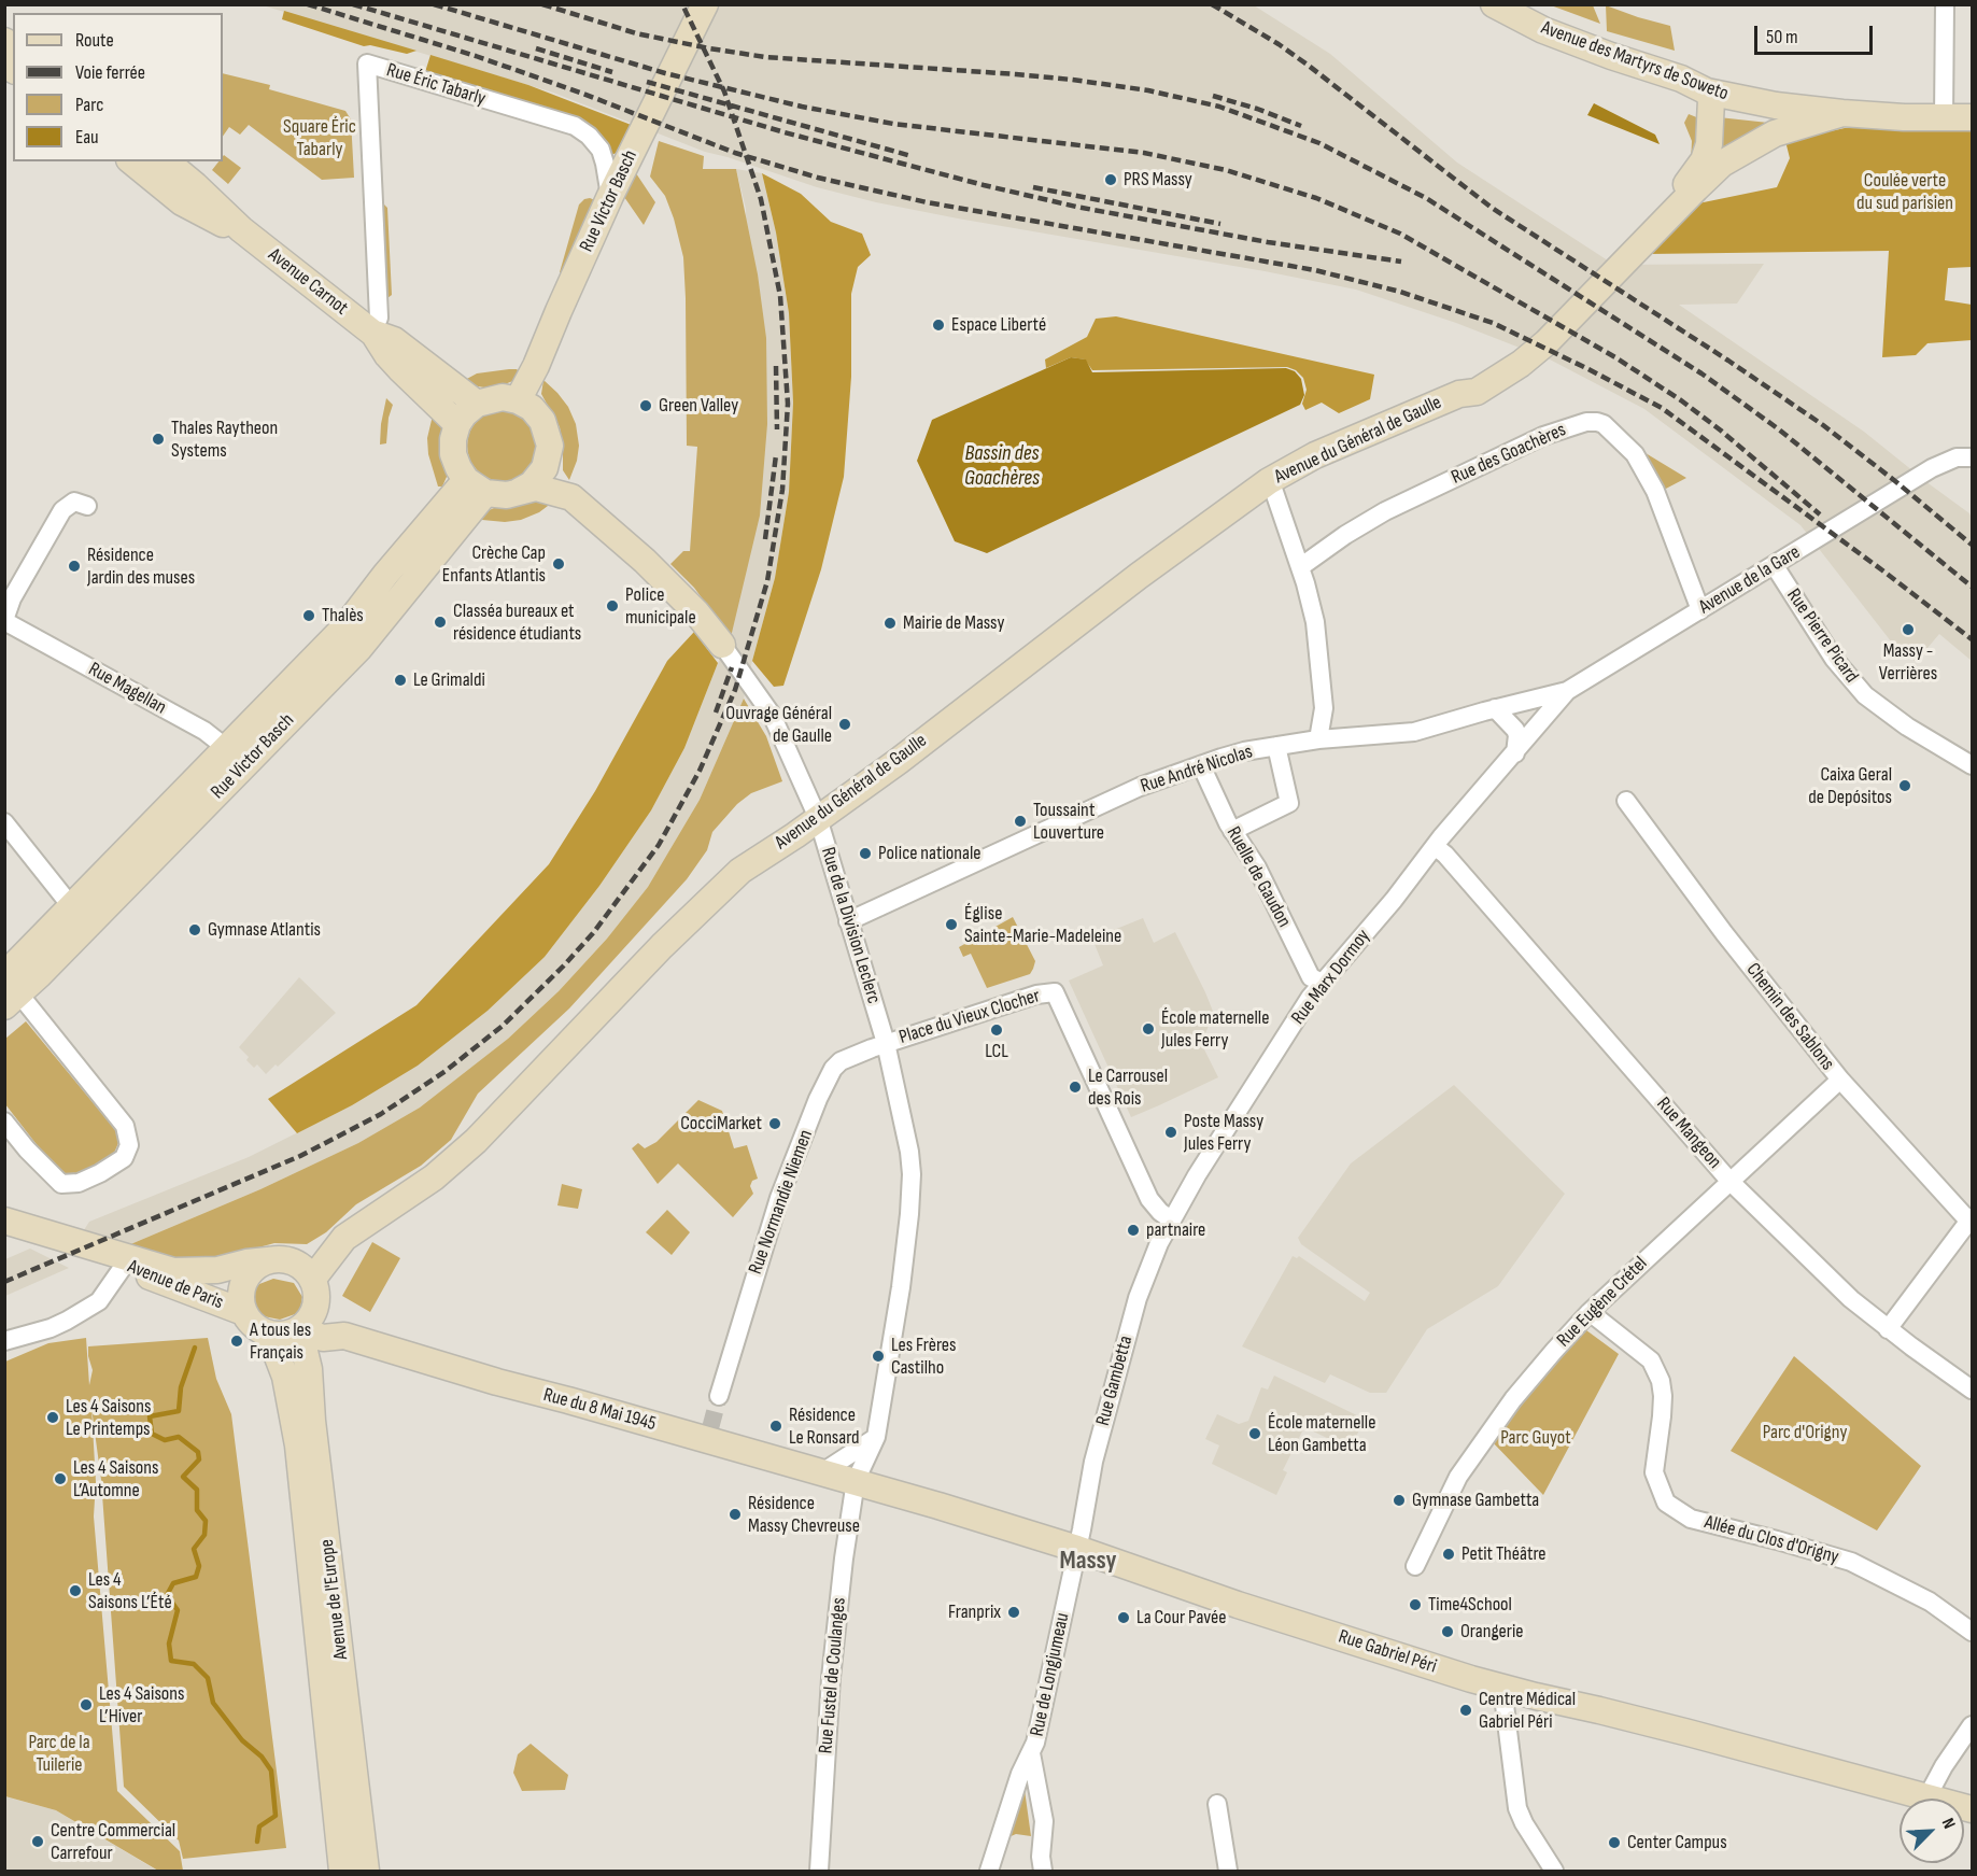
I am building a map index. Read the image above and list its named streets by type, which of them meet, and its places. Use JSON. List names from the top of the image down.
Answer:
{
  "streets": {
    "street": [
      "Avenue des Martyrs de Soweto",
      "Rue Éric Tabarly",
      "Rue Victor Basch",
      "Avenue Carnot",
      "Avenue du Général de Gaulle",
      "Rue des Goachères",
      "Avenue de la Gare",
      "Rue Pierre Picard",
      "Rue Magellan",
      "Rue André Nicolas",
      "Ruelle de Gaudon",
      "Rue de la Division Leclerc",
      "Rue Marx Dormoy",
      "Place du Vieux Clocher",
      "Chemin des Sablons",
      "Rue Mangeon",
      "Rue Normandie Niemen",
      "Avenue de Paris",
      "Rue Eugène Crétel",
      "Rue Gambetta",
      "Rue du 8 Mai 1945",
      "Allée du Clos d'Origny",
      "Avenue de l'Europe",
      "Rue Gabriel Péri",
      "Rue de Longjumeau",
      "Rue Fustel de Coulanges"
    ]
  },
  "crossings": [
    ["Avenue des Martyrs de Soweto", "Avenue du Général de Gaulle"],
    ["Rue Éric Tabarly", "Rue Victor Basch"],
    ["Rue Éric Tabarly", "Avenue Carnot"],
    ["Rue Victor Basch", "Avenue Carnot"],
    ["Rue Victor Basch", "Rue Magellan"],
    ["Rue Victor Basch", "Rue de la Division Leclerc"],
    ["Avenue Carnot", "Rue de la Division Leclerc"],
    ["Avenue du Général de Gaulle", "Rue de la Division Leclerc"],
    ["Avenue du Général de Gaulle", "Avenue de Paris"],
    ["Avenue du Général de Gaulle", "Rue du 8 Mai 1945"],
    ["Avenue du Général de Gaulle", "Avenue de l'Europe"],
    ["Rue des Goachères", "Avenue de la Gare"],
    ["Avenue de la Gare", "Rue Pierre Picard"],
    ["Avenue de la Gare", "Rue André Nicolas"],
    ["Avenue de la Gare", "Rue Marx Dormoy"],
    ["Rue André Nicolas", "Ruelle de Gaudon"],
    ["Rue André Nicolas", "Rue de la Division Leclerc"],
    ["Rue André Nicolas", "Rue Marx Dormoy"],
    ["Ruelle de Gaudon", "Rue Marx Dormoy"],
    ["Rue de la Division Leclerc", "Place du Vieux Clocher"],
    ["Rue de la Division Leclerc", "Rue Normandie Niemen"],
    ["Rue de la Division Leclerc", "Rue du 8 Mai 1945"],
    ["Rue de la Division Leclerc", "Rue Gabriel Péri"],
    ["Rue de la Division Leclerc", "Rue Fustel de Coulanges"],
    ["Rue Marx Dormoy", "Place du Vieux Clocher"],
    ["Rue Marx Dormoy", "Rue Mangeon"],
    ["Rue Marx Dormoy", "Rue Gambetta"],
    ["Place du Vieux Clocher", "Rue Normandie Niemen"],
    ["Place du Vieux Clocher", "Rue Gambetta"],
    ["Chemin des Sablons", "Rue Eugène Crétel"],
    ["Rue Mangeon", "Rue Eugène Crétel"],
    ["Avenue de Paris", "Rue du 8 Mai 1945"],
    ["Avenue de Paris", "Avenue de l'Europe"],
    ["Rue Eugène Crétel", "Allée du Clos d'Origny"],
    ["Rue Gambetta", "Rue Gabriel Péri"],
    ["Rue Gambetta", "Rue de Longjumeau"],
    ["Rue du 8 Mai 1945", "Avenue de l'Europe"],
    ["Rue du 8 Mai 1945", "Rue Gabriel Péri"],
    ["Rue du 8 Mai 1945", "Rue Fustel de Coulanges"],
    ["Rue Gabriel Péri", "Rue de Longjumeau"],
    ["Rue Gabriel Péri", "Rue Fustel de Coulanges"]
  ],
  "districts": ["Massy"],
  "water": ["Bassin des Goachères"],
  "parks": [
    "Square Éric Tabarly",
    "Coulée verte du sud parisien",
    "Parc d'Origny",
    "Parc Guyot",
    "Parc de la Tuilerie"
  ],
  "places": [
    "PRS Massy",
    "Espace Liberté",
    "Green Valley",
    "Thales Raytheon Systems",
    "Crèche Cap Enfants Atlantis",
    "Résidence Jardin des muses",
    "Police municipale",
    "Thalès",
    "Classéa bureaux et résidence étudiants",
    "Mairie de Massy",
    "Massy - Verrières",
    "Le Grimaldi",
    "Ouvrage Général de Gaulle",
    "Caixa Geral de Depósitos",
    "Toussaint Louverture",
    "Police nationale",
    "Église Sainte-Marie-Madeleine",
    "Gymnase Atlantis",
    "École maternelle Jules Ferry",
    "LCL",
    "Le Carrousel des Rois",
    "CocciMarket",
    "Poste Massy Jules Ferry",
    "partnaire",
    "A tous les Français",
    "Les Frères Castilho",
    "Les 4 Saisons Le Printemps",
    "Résidence Le Ronsard",
    "École maternelle Léon Gambetta",
    "Les 4 Saisons L’Automne",
    "Gymnase Gambetta",
    "Résidence Massy Chevreuse",
    "Petit Théâtre",
    "Les 4 Saisons L’Été",
    "Time4School",
    "Franprix",
    "La Cour Pavée",
    "Orangerie",
    "Les 4 Saisons L’Hiver",
    "Centre Médical Gabriel Péri",
    "Centre Commercial Carrefour",
    "Center Campus"
  ],
  "legend": [
    "Route",
    "Voie ferrée",
    "Parc",
    "Eau"
  ],
  "scale_bar": "50 m",
  "north": "top right"
}
